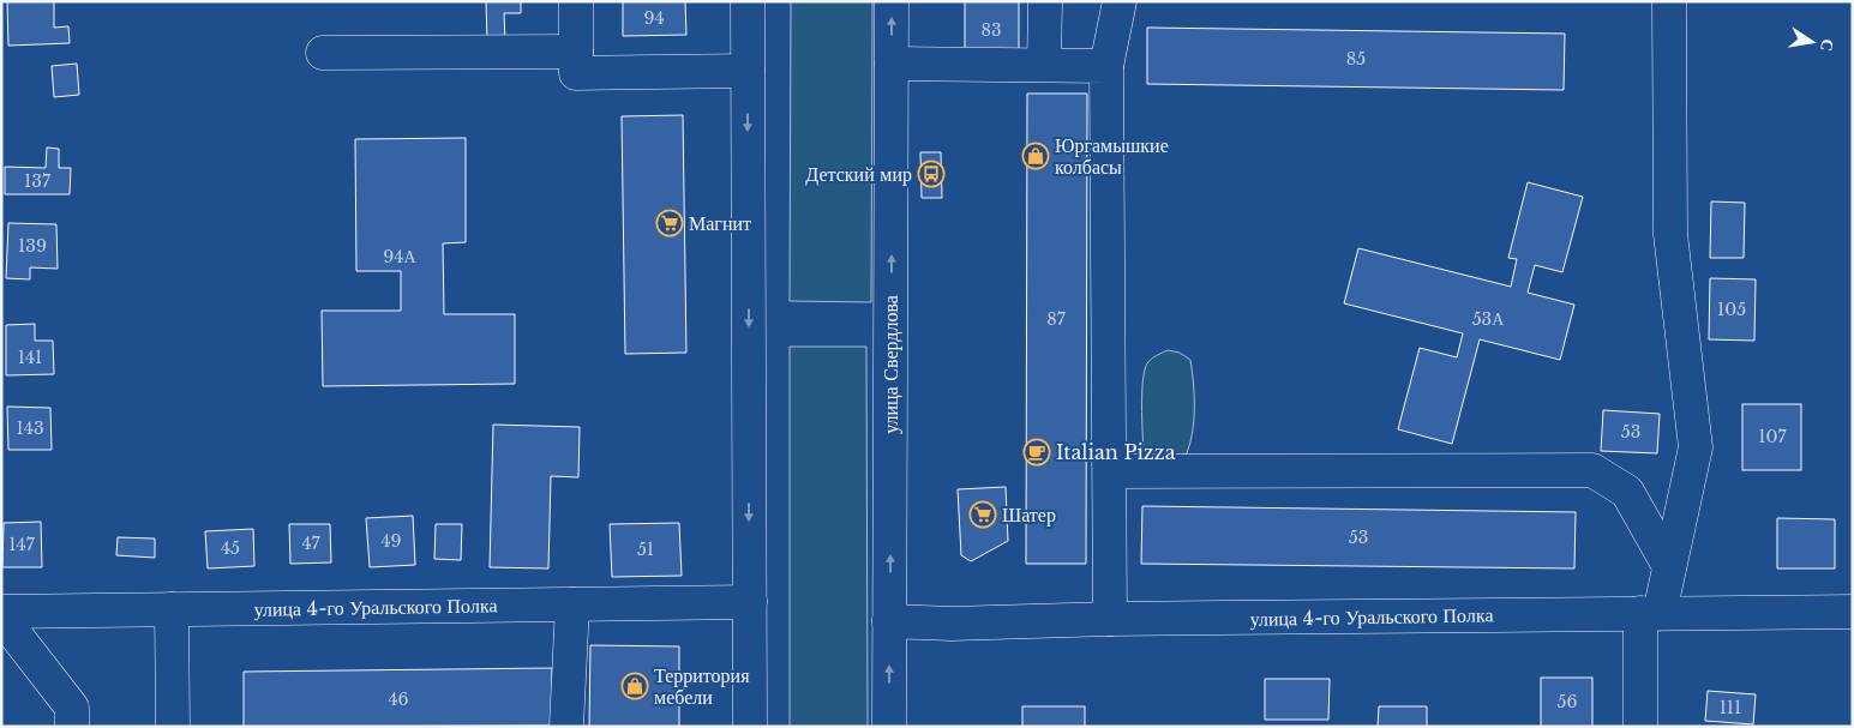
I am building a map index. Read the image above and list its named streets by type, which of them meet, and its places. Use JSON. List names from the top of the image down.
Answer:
{
  "streets": {
    "street": ["улица Свердлова", "улица 4-го Уральского Полка"]
  },
  "crossings": [
    ["улица Свердлова", "улица 4-го Уральского Полка"]
  ],
  "places": {
    "shop": ["Юргамышкие колбасы", "Территория мебели"],
    "bus stop": ["Детский мир"],
    "supermarket": ["Магнит", "Шатер"],
    "cafe": ["Italian Pizza"]
  },
  "house_numbers": [
    "94",
    "83",
    "85",
    "137",
    "139",
    "94А",
    "105",
    "87",
    "53А",
    "141",
    "143",
    "53",
    "107",
    "53",
    "49",
    "47",
    "147",
    "45",
    "51",
    "46",
    "56",
    "111"
  ],
  "north": "right"
}
